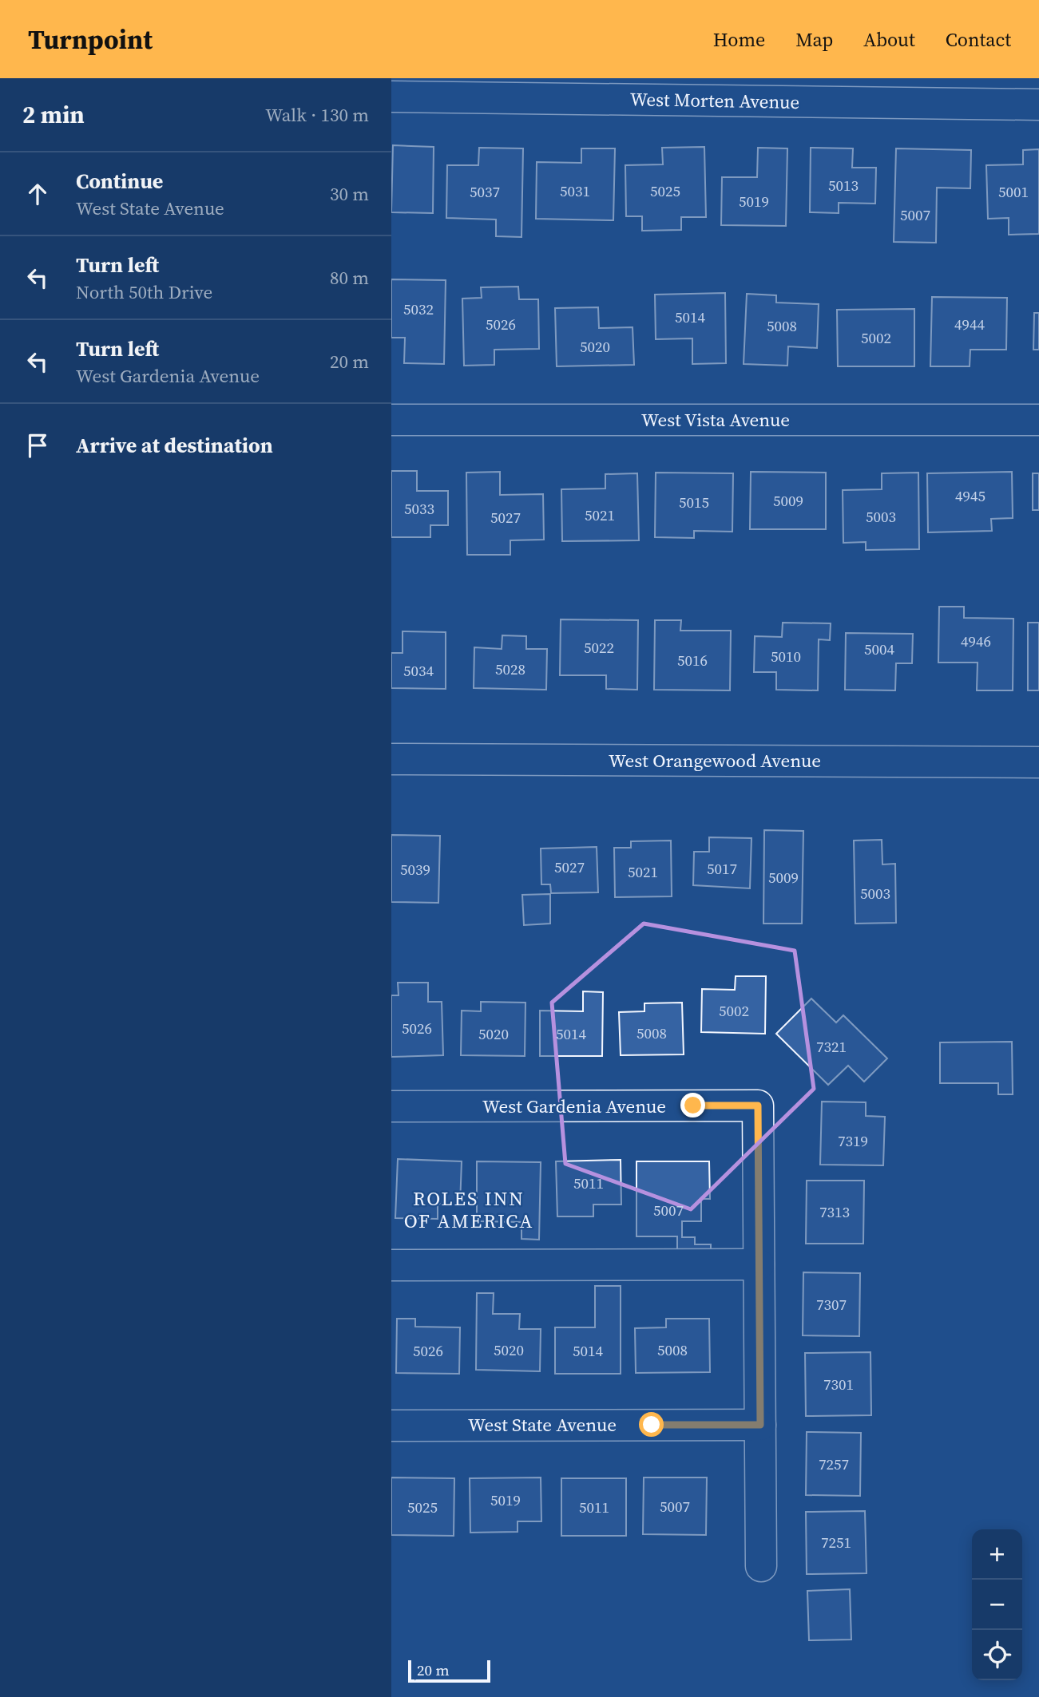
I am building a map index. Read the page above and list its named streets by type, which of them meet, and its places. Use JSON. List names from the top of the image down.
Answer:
{
  "streets": {
    "street": [
      "West Morten Avenue",
      "West Vista Avenue",
      "West Orangewood Avenue",
      "West Gardenia Avenue",
      "West State Avenue"
    ]
  },
  "districts": ["ROLES INN OF AMERICA"],
  "house_numbers": [
    "5013",
    "5031",
    "5025",
    "5037",
    "5001",
    "5019",
    "5007",
    "5032",
    "5014",
    "5026",
    "4944",
    "5008",
    "5002",
    "5020",
    "4945",
    "5009",
    "5015",
    "5033",
    "5021",
    "5003",
    "5027",
    "4946",
    "5022",
    "5004",
    "5010",
    "5016",
    "5028",
    "5034",
    "5027",
    "5017",
    "5039",
    "5021",
    "5009",
    "5003",
    "5002",
    "5026",
    "5008",
    "5020",
    "5014",
    "7321",
    "7319",
    "5011",
    "5007",
    "7313",
    "7307",
    "5020",
    "5008",
    "5026",
    "5014",
    "7301",
    "7257",
    "5019",
    "5007",
    "5025",
    "5011",
    "7251"
  ],
  "scale_bar": "20 m",
  "page": {
    "header": "Turnpoint",
    "nav": [
      "Home",
      "Map",
      "About",
      "Contact"
    ],
    "heading": ["2 min", "Walk · 130 m"],
    "list": [
      ["Continue", "West State Avenue", "30 m"],
      ["Turn left", "North 50th Drive", "80 m"],
      ["Turn left", "West Gardenia Avenue", "20 m"],
      "Arrive at destination"
    ],
    "map_buttons": ["+", "−"],
    "scale": "20 m"
  }
}
